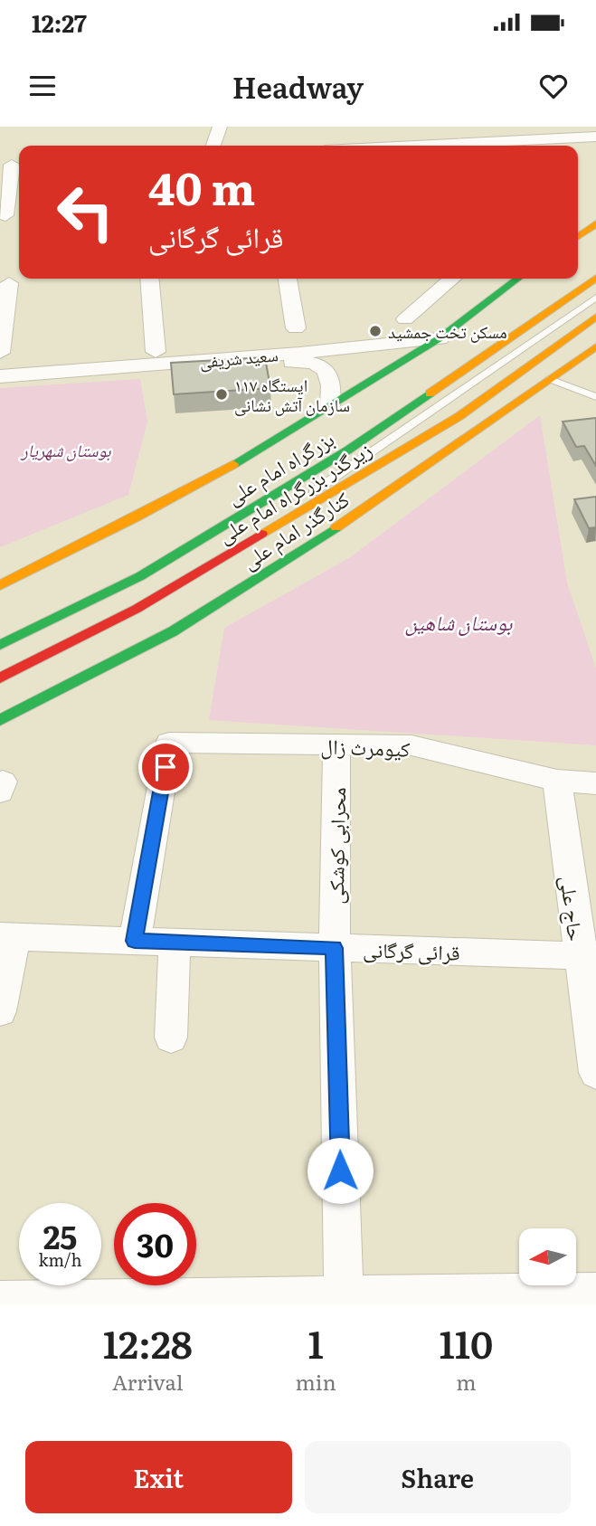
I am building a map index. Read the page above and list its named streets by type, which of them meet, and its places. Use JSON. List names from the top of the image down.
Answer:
{
  "streets": {
    "main road": ["بزرگراه امام علی", "زیرگذر بزرگراه امام علی", "کنارگذر امام علی"],
    "street": [
      "سعید شریفی",
      "کیومرث زال",
      "محرابی کوشکی",
      "حاج علی",
      "قرائی گرگانی"
    ]
  },
  "crossings": [
    ["کیومرث زال", "محرابی کوشکی"],
    ["کیومرث زال", "حاج علی"],
    ["کیومرث زال", "قرائی گرگانی"],
    ["محرابی کوشکی", "قرائی گرگانی"],
    ["حاج علی", "قرائی گرگانی"]
  ],
  "parks": ["بوستان شهریار", "بوستان شاهین"],
  "places": ["مسکن تخت جمشید", "ایستگاه ۱۱۷ سازمان آتش نشانی"],
  "north": "left",
  "page": {
    "status": "12:27",
    "header": "Headway",
    "turn": ["40 m", "قرائی گرگانی"],
    "speed": "25 km/h",
    "limit": "30",
    "eta": [
      "12:28",
      "Arrival",
      "1",
      "min",
      "110",
      "m"
    ],
    "buttons": ["Exit", "Share"]
  }
}
